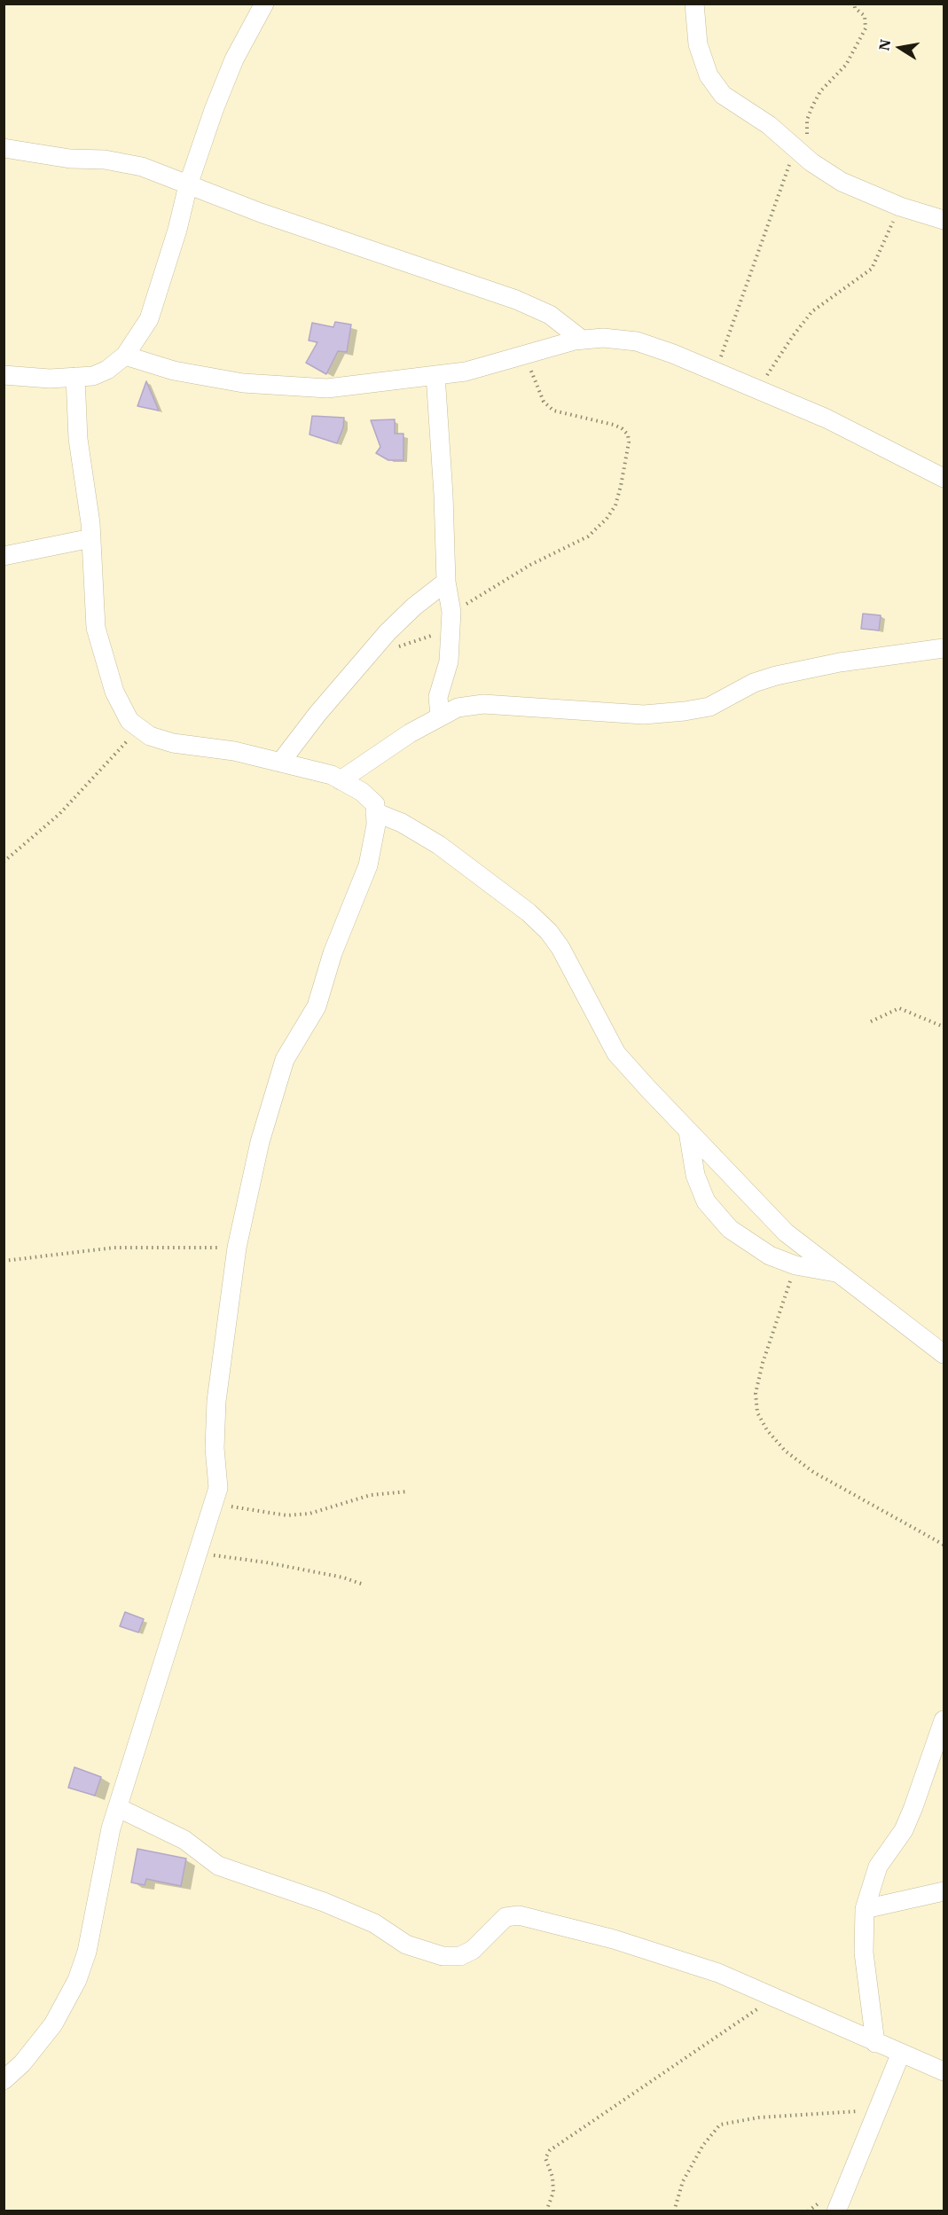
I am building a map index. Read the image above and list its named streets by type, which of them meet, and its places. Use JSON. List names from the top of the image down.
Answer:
{
  "north": "left"
}
